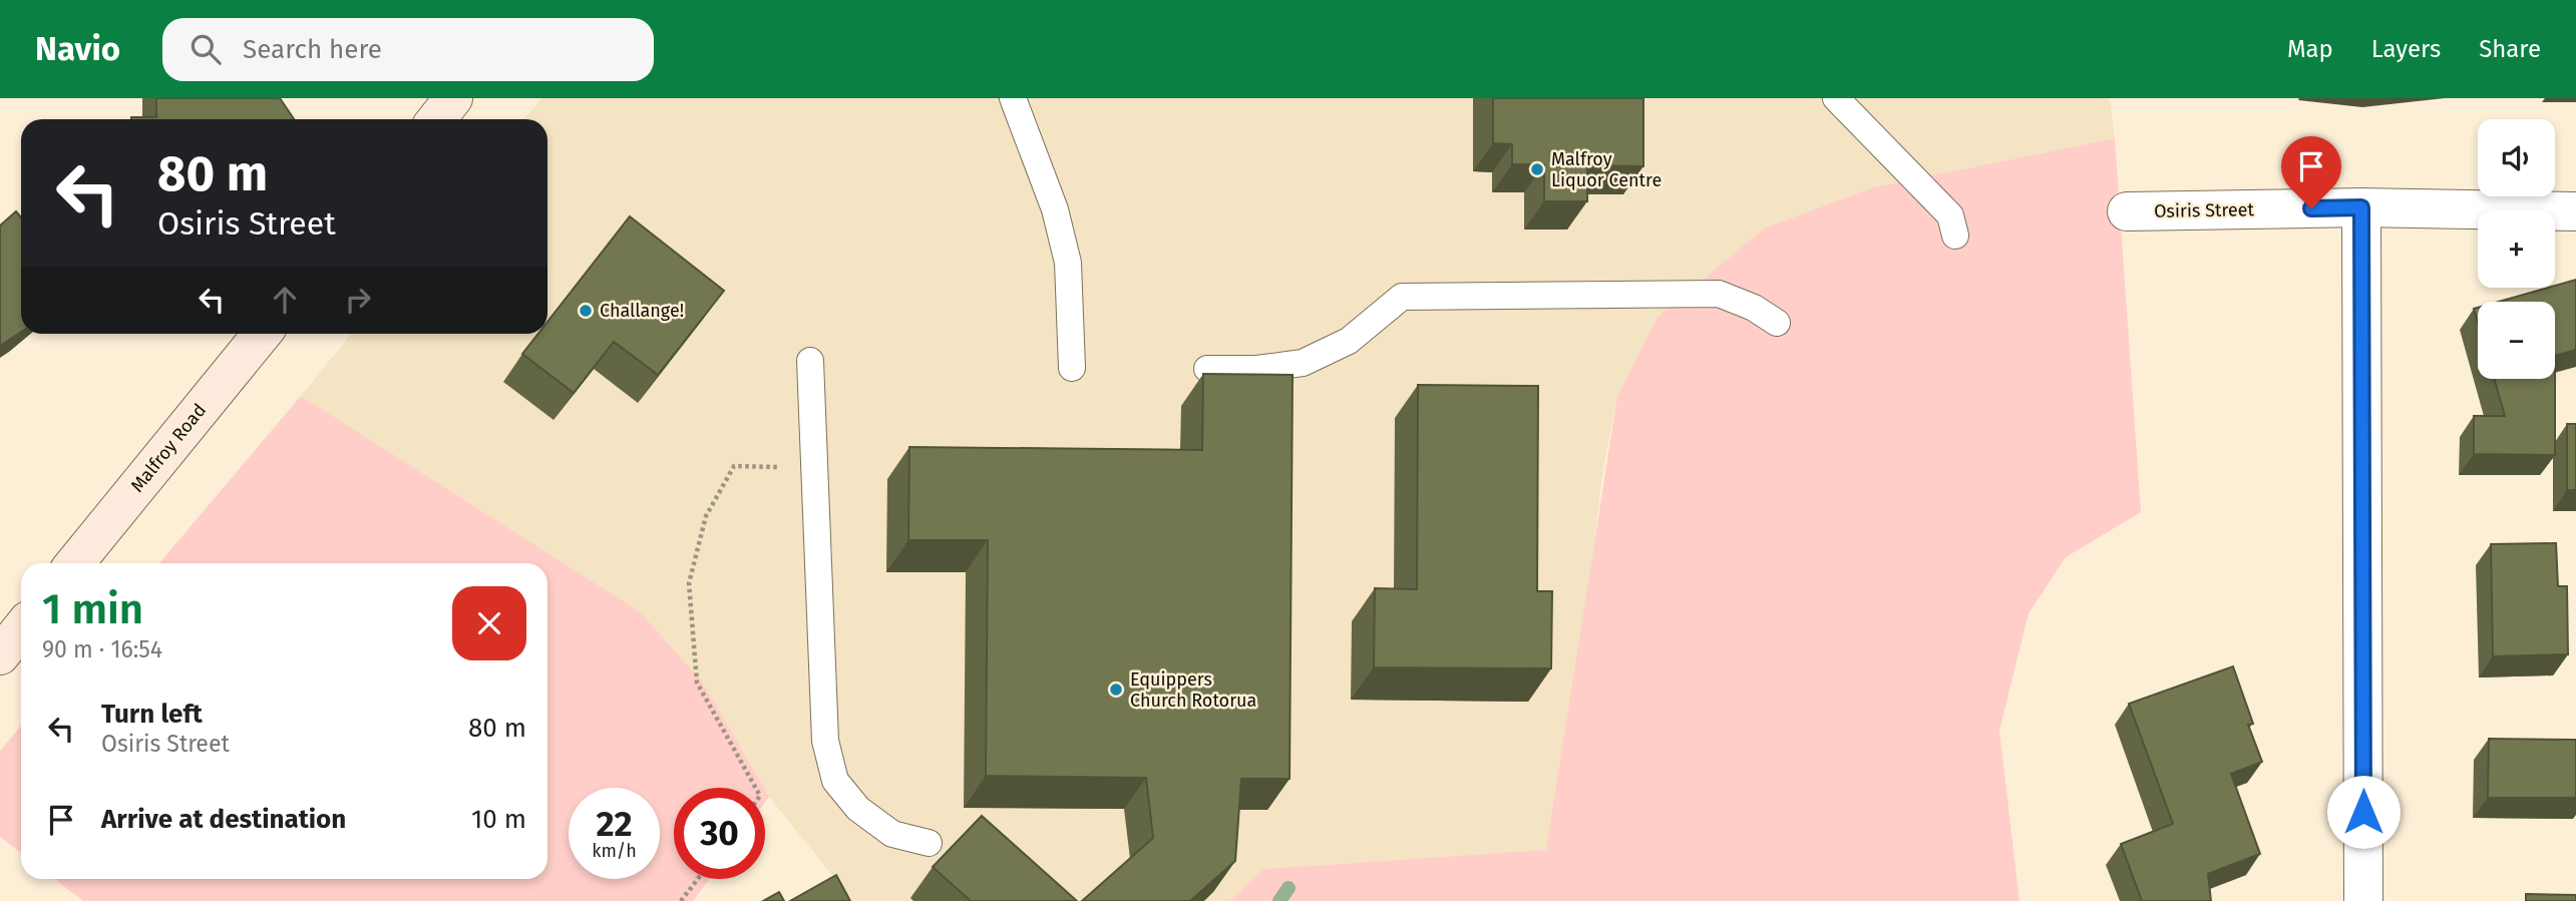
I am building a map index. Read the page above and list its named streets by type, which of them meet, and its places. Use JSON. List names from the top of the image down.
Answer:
{
  "streets": {
    "main road": ["Malfroy Road"],
    "street": ["Osiris Street"]
  },
  "places": ["Malfroy Liquor Centre", "Challange!", "Equippers Church Rotorua"],
  "page": {
    "header": "Navio",
    "search": "Search here",
    "nav": ["Map", "Layers", "Share"],
    "map_buttons": ["+", "−"],
    "turn": ["80 m", "Osiris Street"],
    "heading": ["1 min", "90 m · 16:54"],
    "list": [
      {
        "name": "Turn left",
        "note": "Osiris Street",
        "value": "80 m"
      },
      {
        "name": "Arrive at destination",
        "value": "10 m"
      }
    ],
    "speed": "22 km/h",
    "limit": "30"
  }
}
